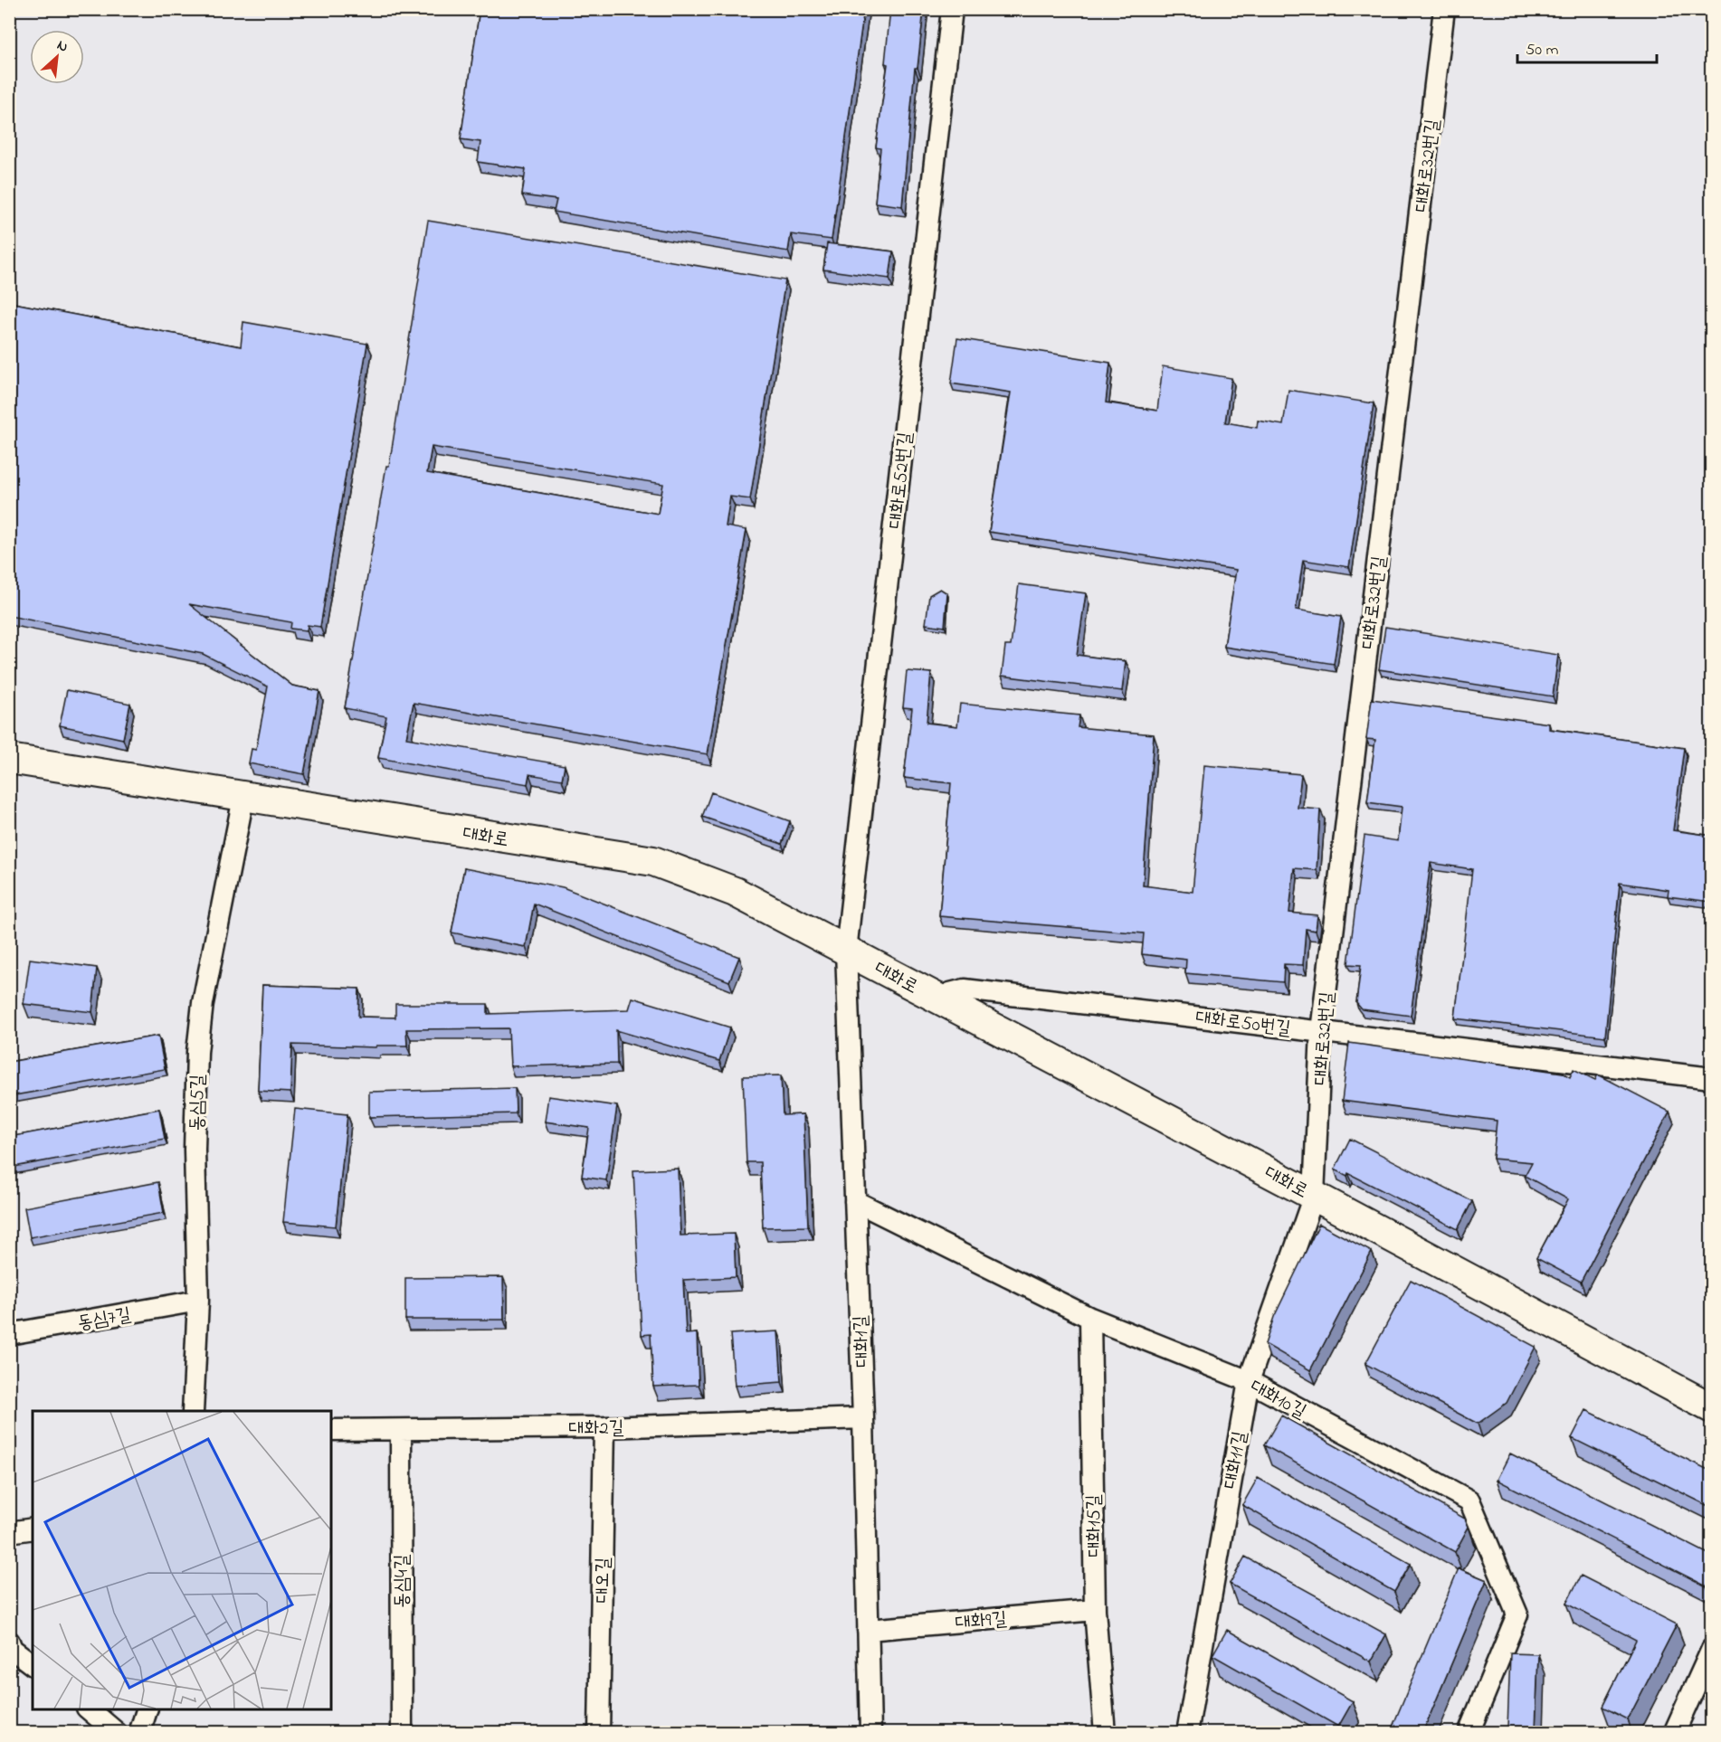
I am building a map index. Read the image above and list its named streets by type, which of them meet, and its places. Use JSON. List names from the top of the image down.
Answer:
{
  "streets": {
    "main road": ["대화로"],
    "street": [
      "대화로32번길",
      "대화로52번길",
      "대화로50번길",
      "동심5길",
      "동심7길",
      "대화1길",
      "대화10길",
      "대화2길",
      "대화11길",
      "대화15길",
      "대오길",
      "동심4길",
      "대화9길"
    ]
  },
  "crossings": [
    ["대화로32번길", "대화로"],
    ["대화로32번길", "대화로50번길"],
    ["대화로32번길", "대화11길"],
    ["대화로52번길", "대화로"],
    ["대화로52번길", "대화1길"],
    ["대화로", "대화로50번길"],
    ["대화로", "동심5길"],
    ["대화로", "대화1길"],
    ["대화로", "대화11길"],
    ["동심5길", "동심7길"],
    ["대화1길", "대화10길"],
    ["대화1길", "대화2길"],
    ["대화1길", "대화9길"],
    ["대화10길", "대화11길"],
    ["대화10길", "대화15길"],
    ["대화2길", "대오길"],
    ["대화2길", "동심4길"],
    ["대화15길", "대화9길"]
  ],
  "scale_bar": "50 m",
  "north": "top right"
}
